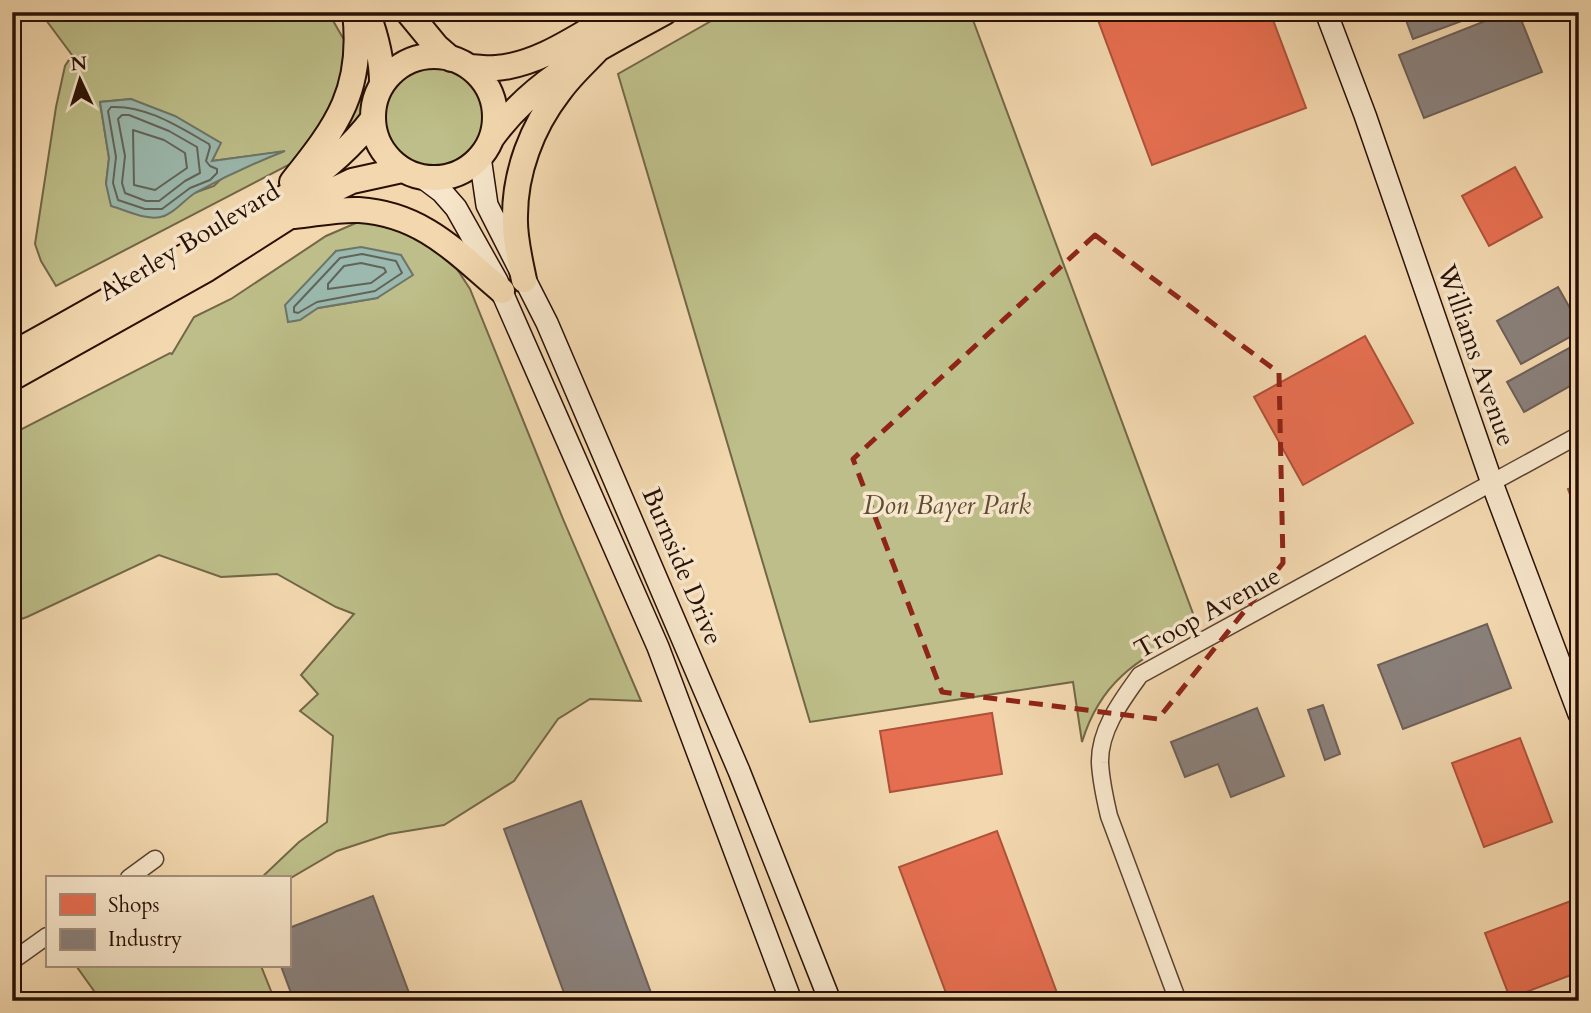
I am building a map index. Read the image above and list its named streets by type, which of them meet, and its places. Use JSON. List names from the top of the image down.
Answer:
{
  "streets": {
    "main road": ["Akerley Boulevard", "Williams Avenue", "Burnside Drive"],
    "street": ["Troop Avenue"]
  },
  "crossings": [
    ["Akerley Boulevard", "Burnside Drive"],
    ["Williams Avenue", "Troop Avenue"]
  ],
  "parks": ["Don Bayer Park"],
  "legend": ["Shops", "Industry"],
  "north": "top"
}
